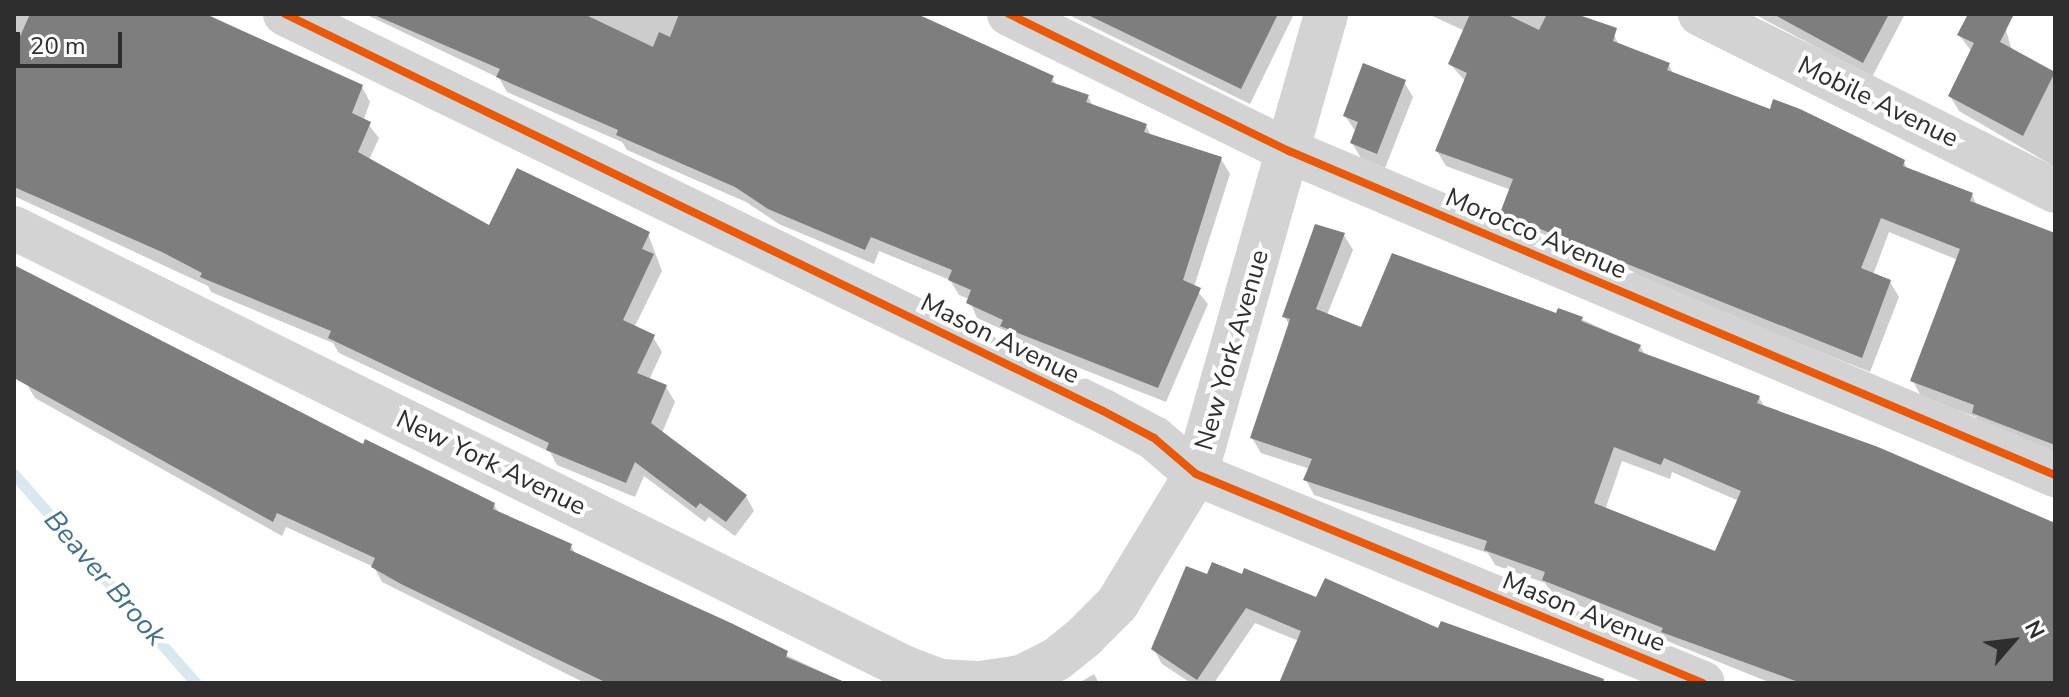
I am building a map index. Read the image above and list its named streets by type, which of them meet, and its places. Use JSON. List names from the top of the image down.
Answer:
{
  "streets": {
    "street": [
      "Mobile Avenue",
      "Morocco Avenue",
      "Mason Avenue",
      "New York Avenue"
    ]
  },
  "crossings": [
    ["Morocco Avenue", "New York Avenue"],
    ["Mason Avenue", "New York Avenue"]
  ],
  "water": ["Beaver Brook"],
  "scale_bar": "20 m",
  "north": "top right"
}
